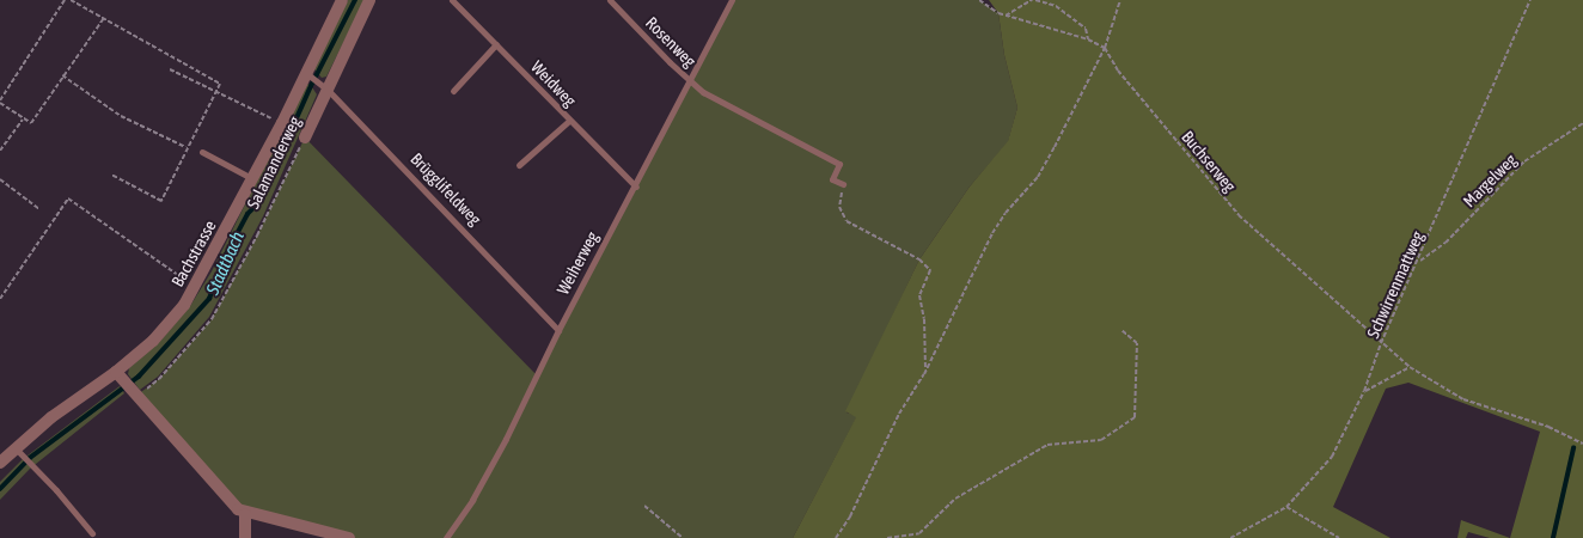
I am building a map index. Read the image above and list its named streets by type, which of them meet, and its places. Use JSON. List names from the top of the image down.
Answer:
{
  "streets": {
    "street": ["Salamanderweg", "Bachstrasse"],
    "lane": [
      "Rosenweg",
      "Weidweg",
      "Brügglifeldweg",
      "Weiherweg"
    ],
    "path": ["Buchserweg", "Margelweg", "Schwirrenmattweg"]
  },
  "crossings": [
    ["Rosenweg", "Weiherweg"],
    ["Weidweg", "Weiherweg"],
    ["Buchserweg", "Schwirrenmattweg"],
    ["Salamanderweg", "Brügglifeldweg"],
    ["Margelweg", "Schwirrenmattweg"],
    ["Brügglifeldweg", "Bachstrasse"],
    ["Brügglifeldweg", "Weiherweg"]
  ],
  "water": ["Stadtbach"]
}
